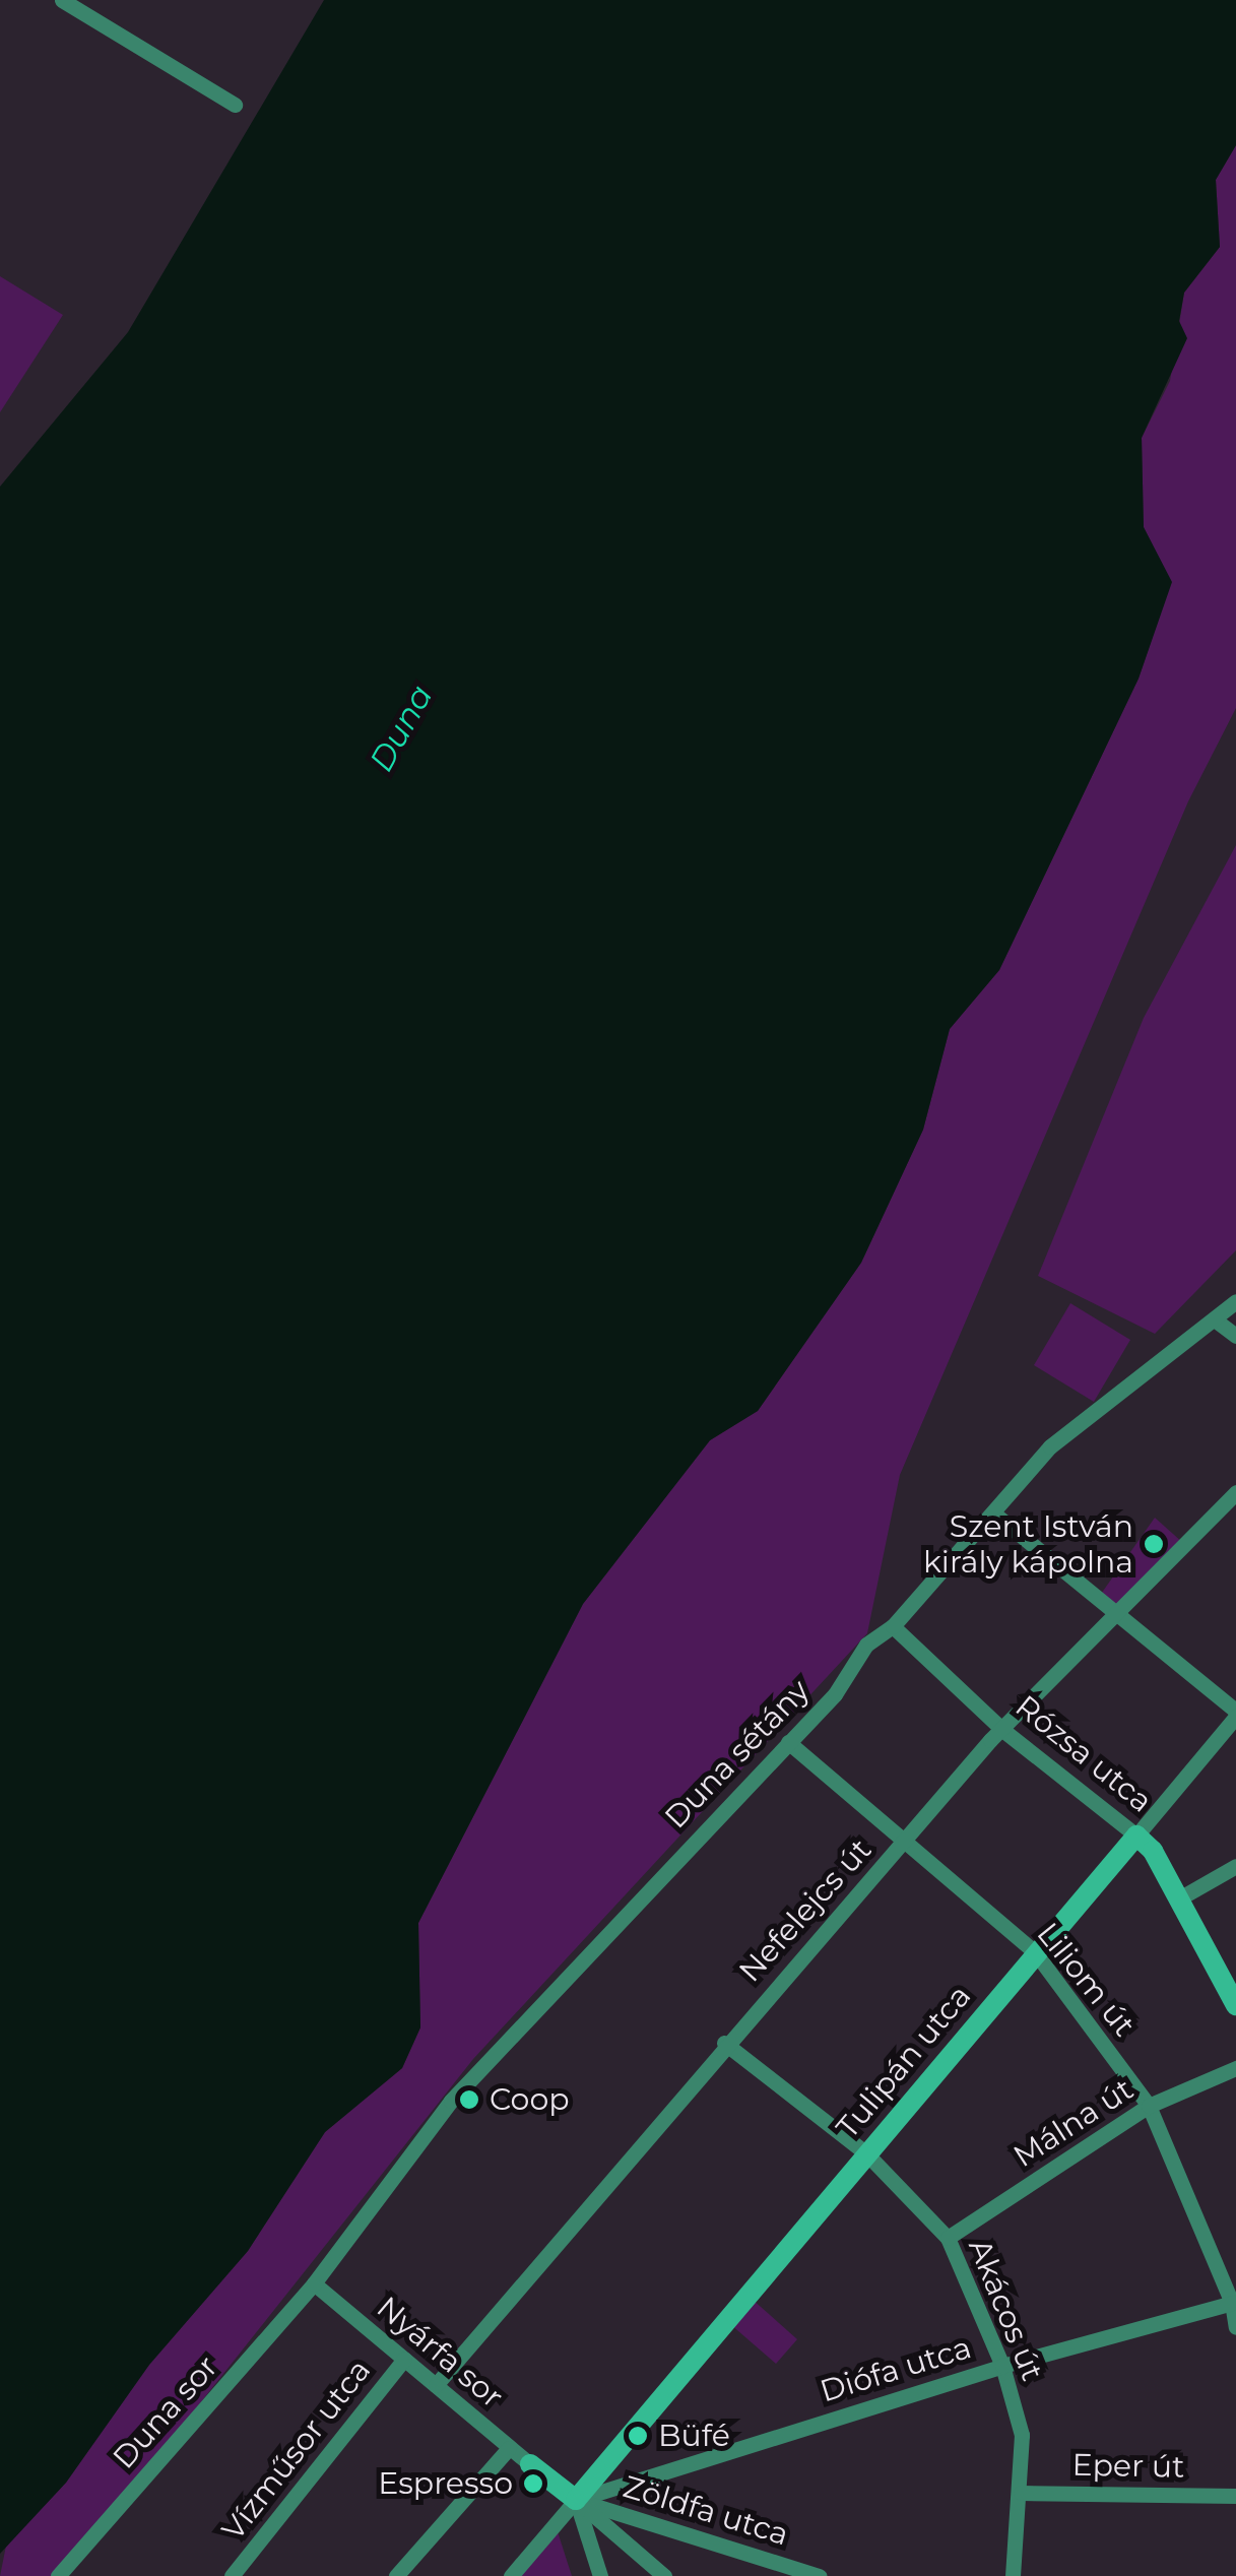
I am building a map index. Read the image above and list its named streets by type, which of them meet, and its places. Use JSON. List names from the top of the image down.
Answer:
{
  "streets": {
    "street": [
      "Duna sétány",
      "Rózsa utca",
      "Nefelejcs út",
      "Liliom út",
      "Tulipán utca",
      "Málna út",
      "Akácos út",
      "Nyárfa sor",
      "Diófa utca",
      "Duna sor",
      "Vízműsor utca",
      "Eper út",
      "Zöldfa utca"
    ]
  },
  "crossings": [
    ["Duna sétány", "Rózsa utca"],
    ["Duna sétány", "Liliom út"],
    ["Duna sétány", "Nyárfa sor"],
    ["Duna sétány", "Duna sor"],
    ["Rózsa utca", "Nefelejcs út"],
    ["Rózsa utca", "Tulipán utca"],
    ["Nefelejcs út", "Liliom út"],
    ["Nefelejcs út", "Akácos út"],
    ["Nefelejcs út", "Nyárfa sor"],
    ["Liliom út", "Tulipán utca"],
    ["Liliom út", "Málna út"],
    ["Liliom út", "Diófa utca"],
    ["Tulipán utca", "Akácos út"],
    ["Tulipán utca", "Diófa utca"],
    ["Tulipán utca", "Zöldfa utca"],
    ["Málna út", "Akácos út"],
    ["Akácos út", "Diófa utca"],
    ["Akácos út", "Eper út"],
    ["Nyárfa sor", "Duna sor"],
    ["Nyárfa sor", "Vízműsor utca"],
    ["Diófa utca", "Zöldfa utca"]
  ],
  "water": ["Duna"],
  "places": [
    "Szent István király kápolna",
    "Coop",
    "Büfé",
    "Espresso"
  ]
}
